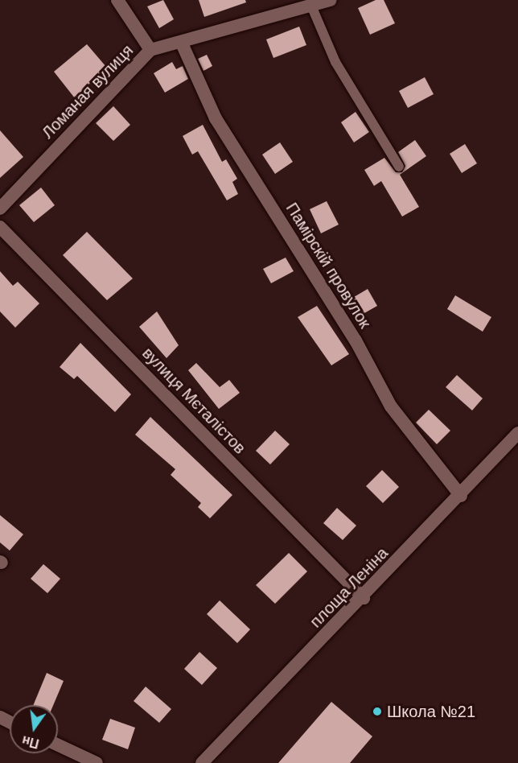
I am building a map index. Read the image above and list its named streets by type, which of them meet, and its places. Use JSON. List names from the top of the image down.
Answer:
{
  "streets": {
    "street": [
      "Ломаная вулиця",
      "Памірскій провулок",
      "вулиця Мєталістов",
      "площа Леніна"
    ]
  },
  "crossings": [
    ["Ломаная вулиця", "Памірскій провулок"],
    ["Памірскій провулок", "площа Леніна"],
    ["вулиця Мєталістов", "площа Леніна"]
  ],
  "places": ["Школа №21"],
  "north": "bottom"
}
